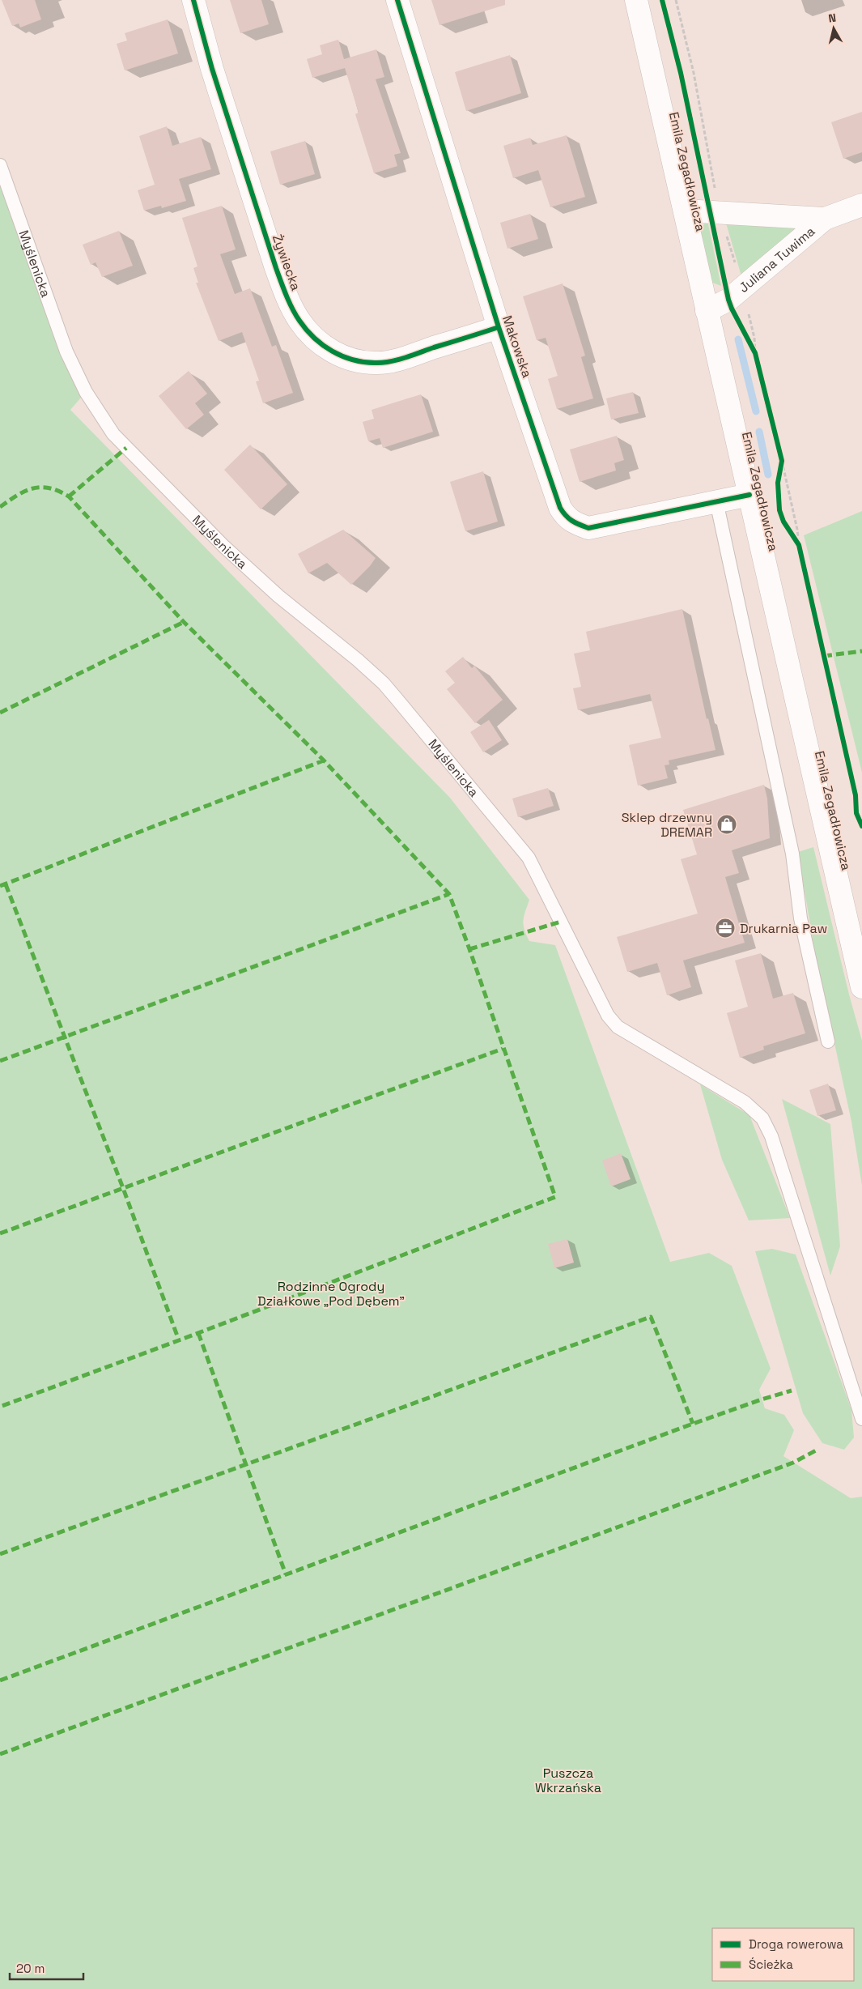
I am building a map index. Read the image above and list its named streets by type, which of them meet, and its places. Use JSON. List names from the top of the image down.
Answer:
{
  "streets": {
    "street": [
      "Emila Zegadłowicza",
      "Juliana Tuwima",
      "Żywiecka",
      "Makowska"
    ],
    "lane": ["Myślenicka"]
  },
  "crossings": [
    ["Emila Zegadłowicza", "Juliana Tuwima"],
    ["Emila Zegadłowicza", "Makowska"],
    ["Żywiecka", "Makowska"]
  ],
  "parks": ["Rodzinne Ogrody Działkowe „Pod Dębem”", "Puszcza Wkrzańska"],
  "places": {
    "shop": ["Sklep drzewny DREMAR"],
    "office": ["Drukarnia Paw"]
  },
  "legend": ["Droga rowerowa", "Ścieżka"],
  "scale_bar": "20 m",
  "north": "top"
}
